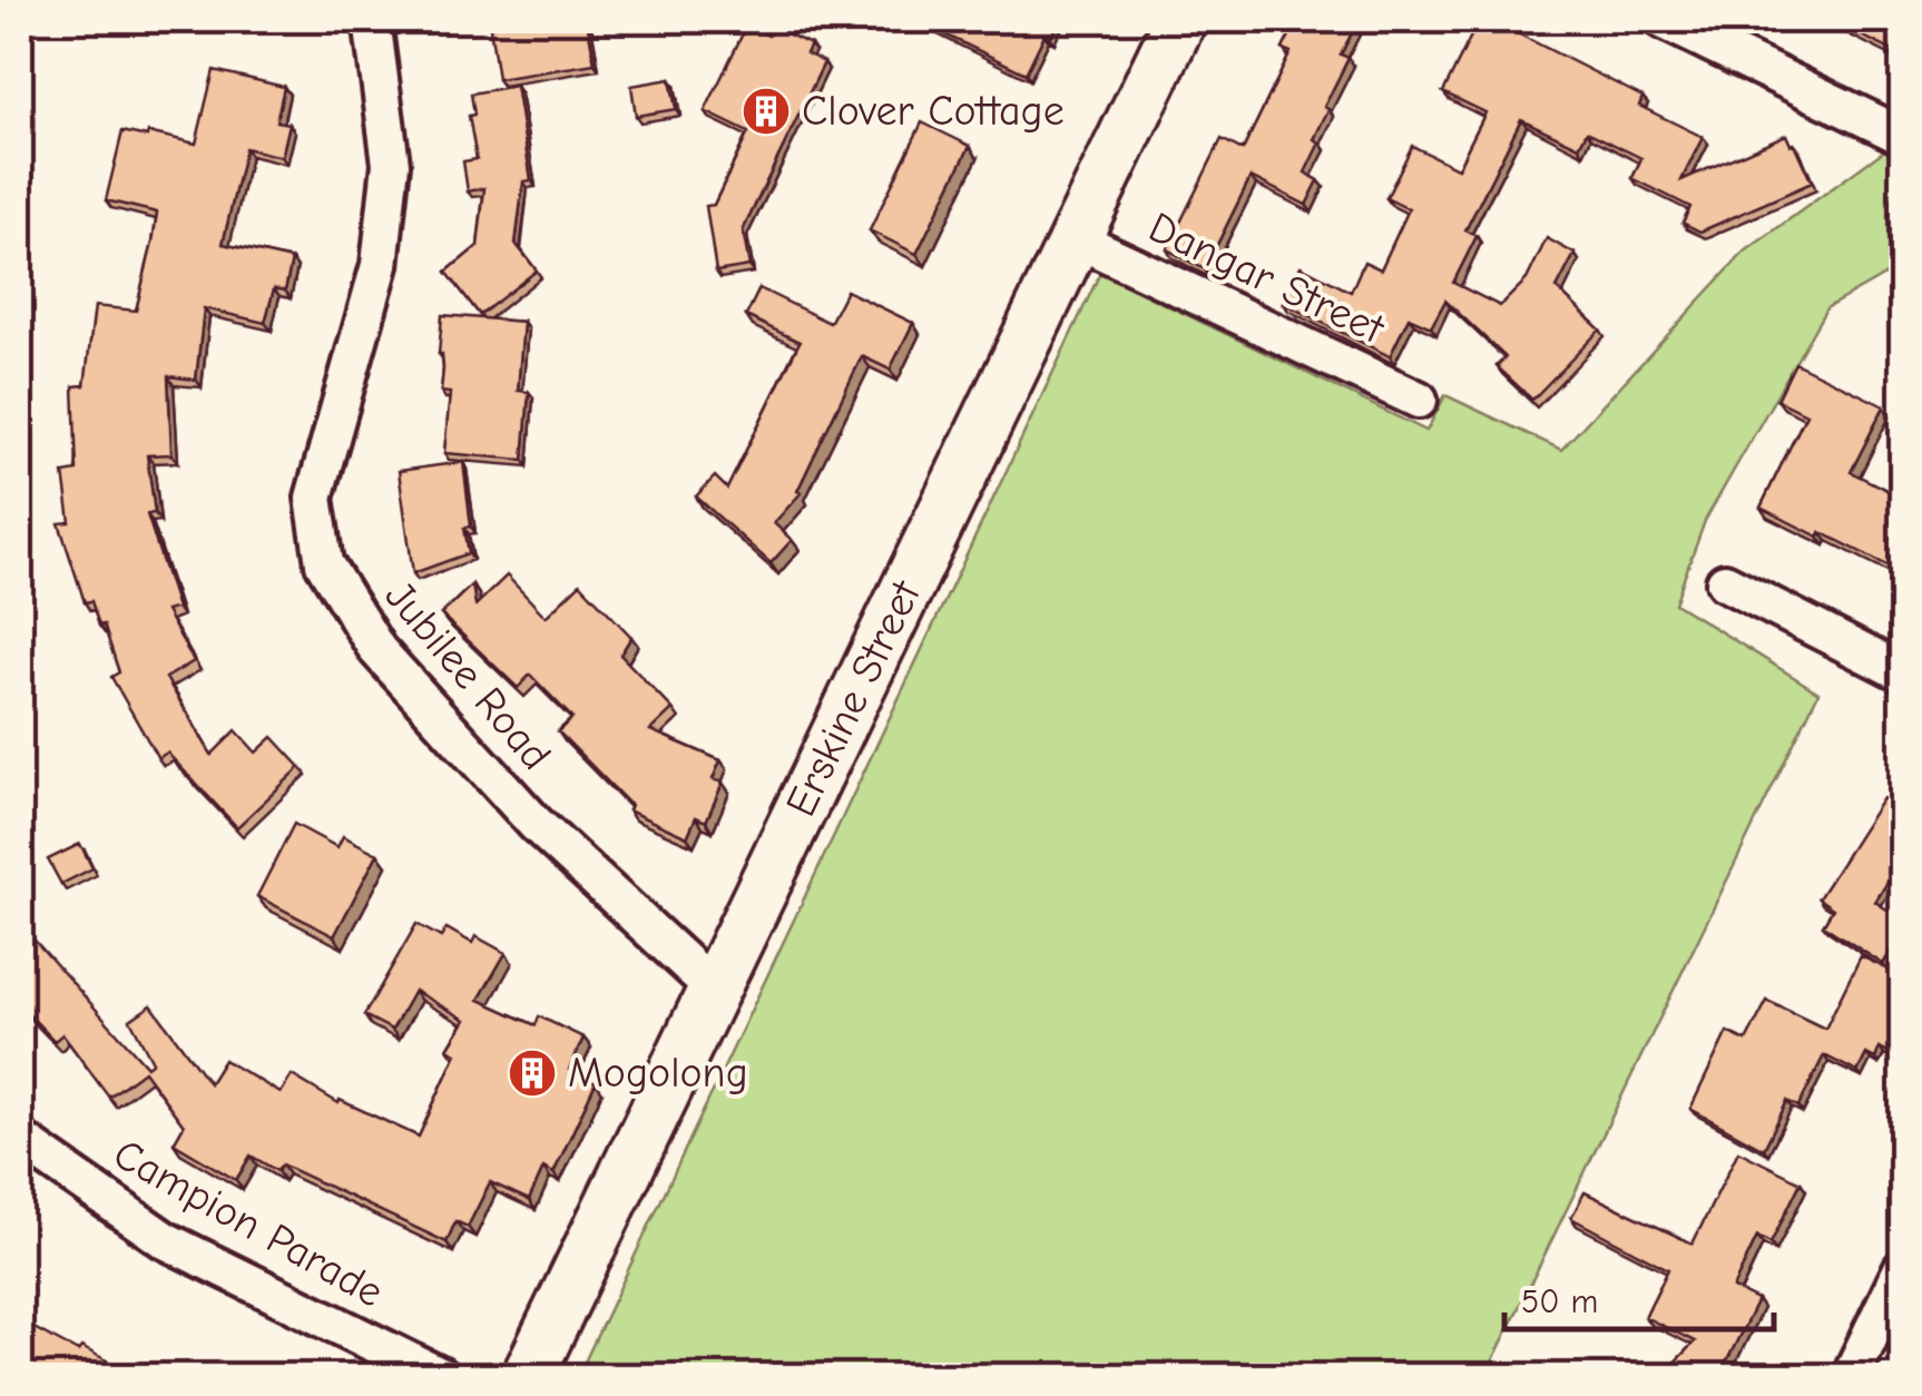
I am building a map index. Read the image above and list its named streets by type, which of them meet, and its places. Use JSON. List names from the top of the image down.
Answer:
{
  "streets": {
    "street": [
      "Dangar Street",
      "Jubilee Road",
      "Erskine Street",
      "Campion Parade"
    ]
  },
  "crossings": [
    ["Dangar Street", "Erskine Street"],
    ["Jubilee Road", "Erskine Street"]
  ],
  "places": {
    "building": ["Clover Cottage", "Mogolong"]
  },
  "scale_bar": "50 m"
}
